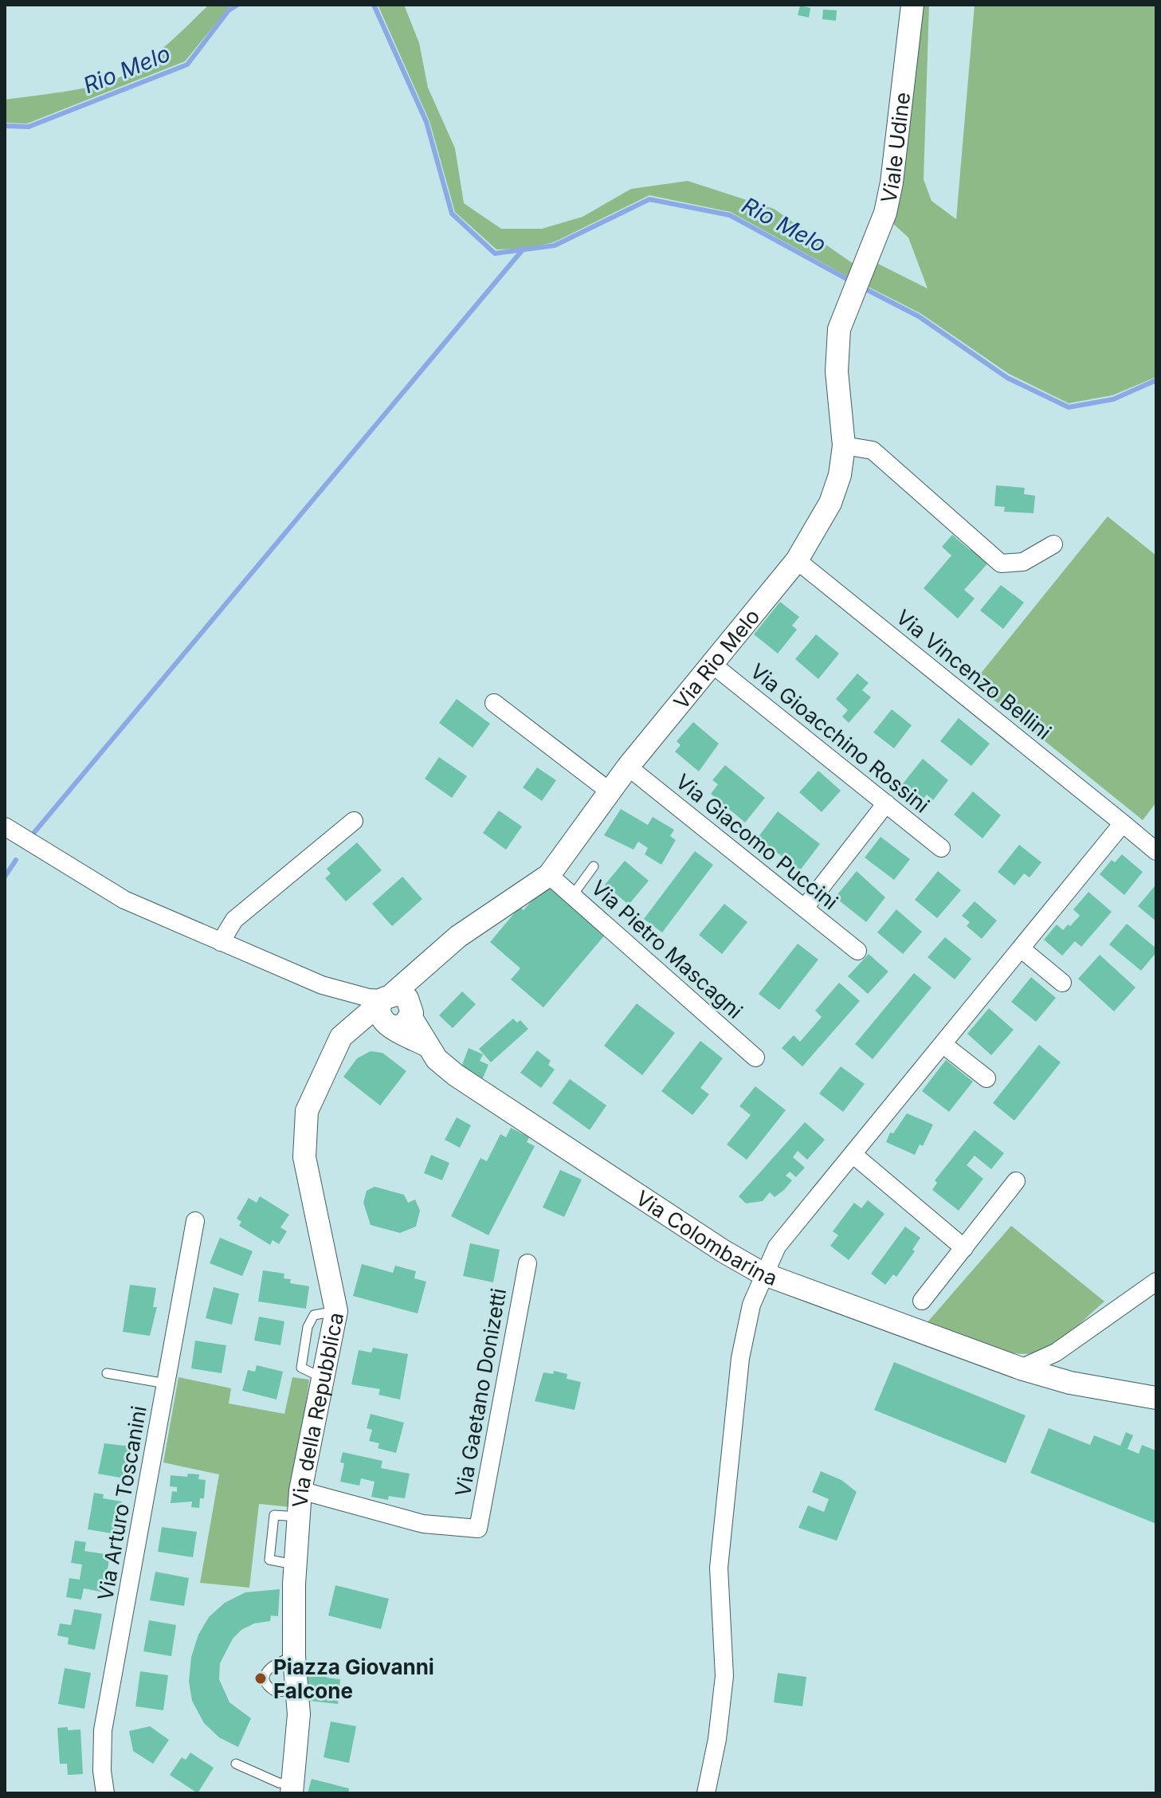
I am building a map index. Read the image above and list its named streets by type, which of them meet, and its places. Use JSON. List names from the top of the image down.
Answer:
{
  "streets": {
    "street": [
      "Viale Udine",
      "Via Rio Melo",
      "Via Vincenzo Bellini",
      "Via Gioacchino Rossini",
      "Via Giacomo Puccini",
      "Via Pietro Mascagni",
      "Via Colombarina",
      "Via Gaetano Donizetti",
      "Via della Repubblica",
      "Via Arturo Toscanini"
    ]
  },
  "crossings": [
    ["Viale Udine", "Via Rio Melo"],
    ["Via Rio Melo", "Via Vincenzo Bellini"],
    ["Via Rio Melo", "Via Gioacchino Rossini"],
    ["Via Rio Melo", "Via Giacomo Puccini"],
    ["Via Rio Melo", "Via Pietro Mascagni"],
    ["Via Rio Melo", "Via Colombarina"],
    ["Via Rio Melo", "Via della Repubblica"],
    ["Via Colombarina", "Via della Repubblica"],
    ["Via Gaetano Donizetti", "Via della Repubblica"]
  ],
  "water": ["Rio Melo"],
  "places": ["Piazza Giovanni Falcone"]
}
